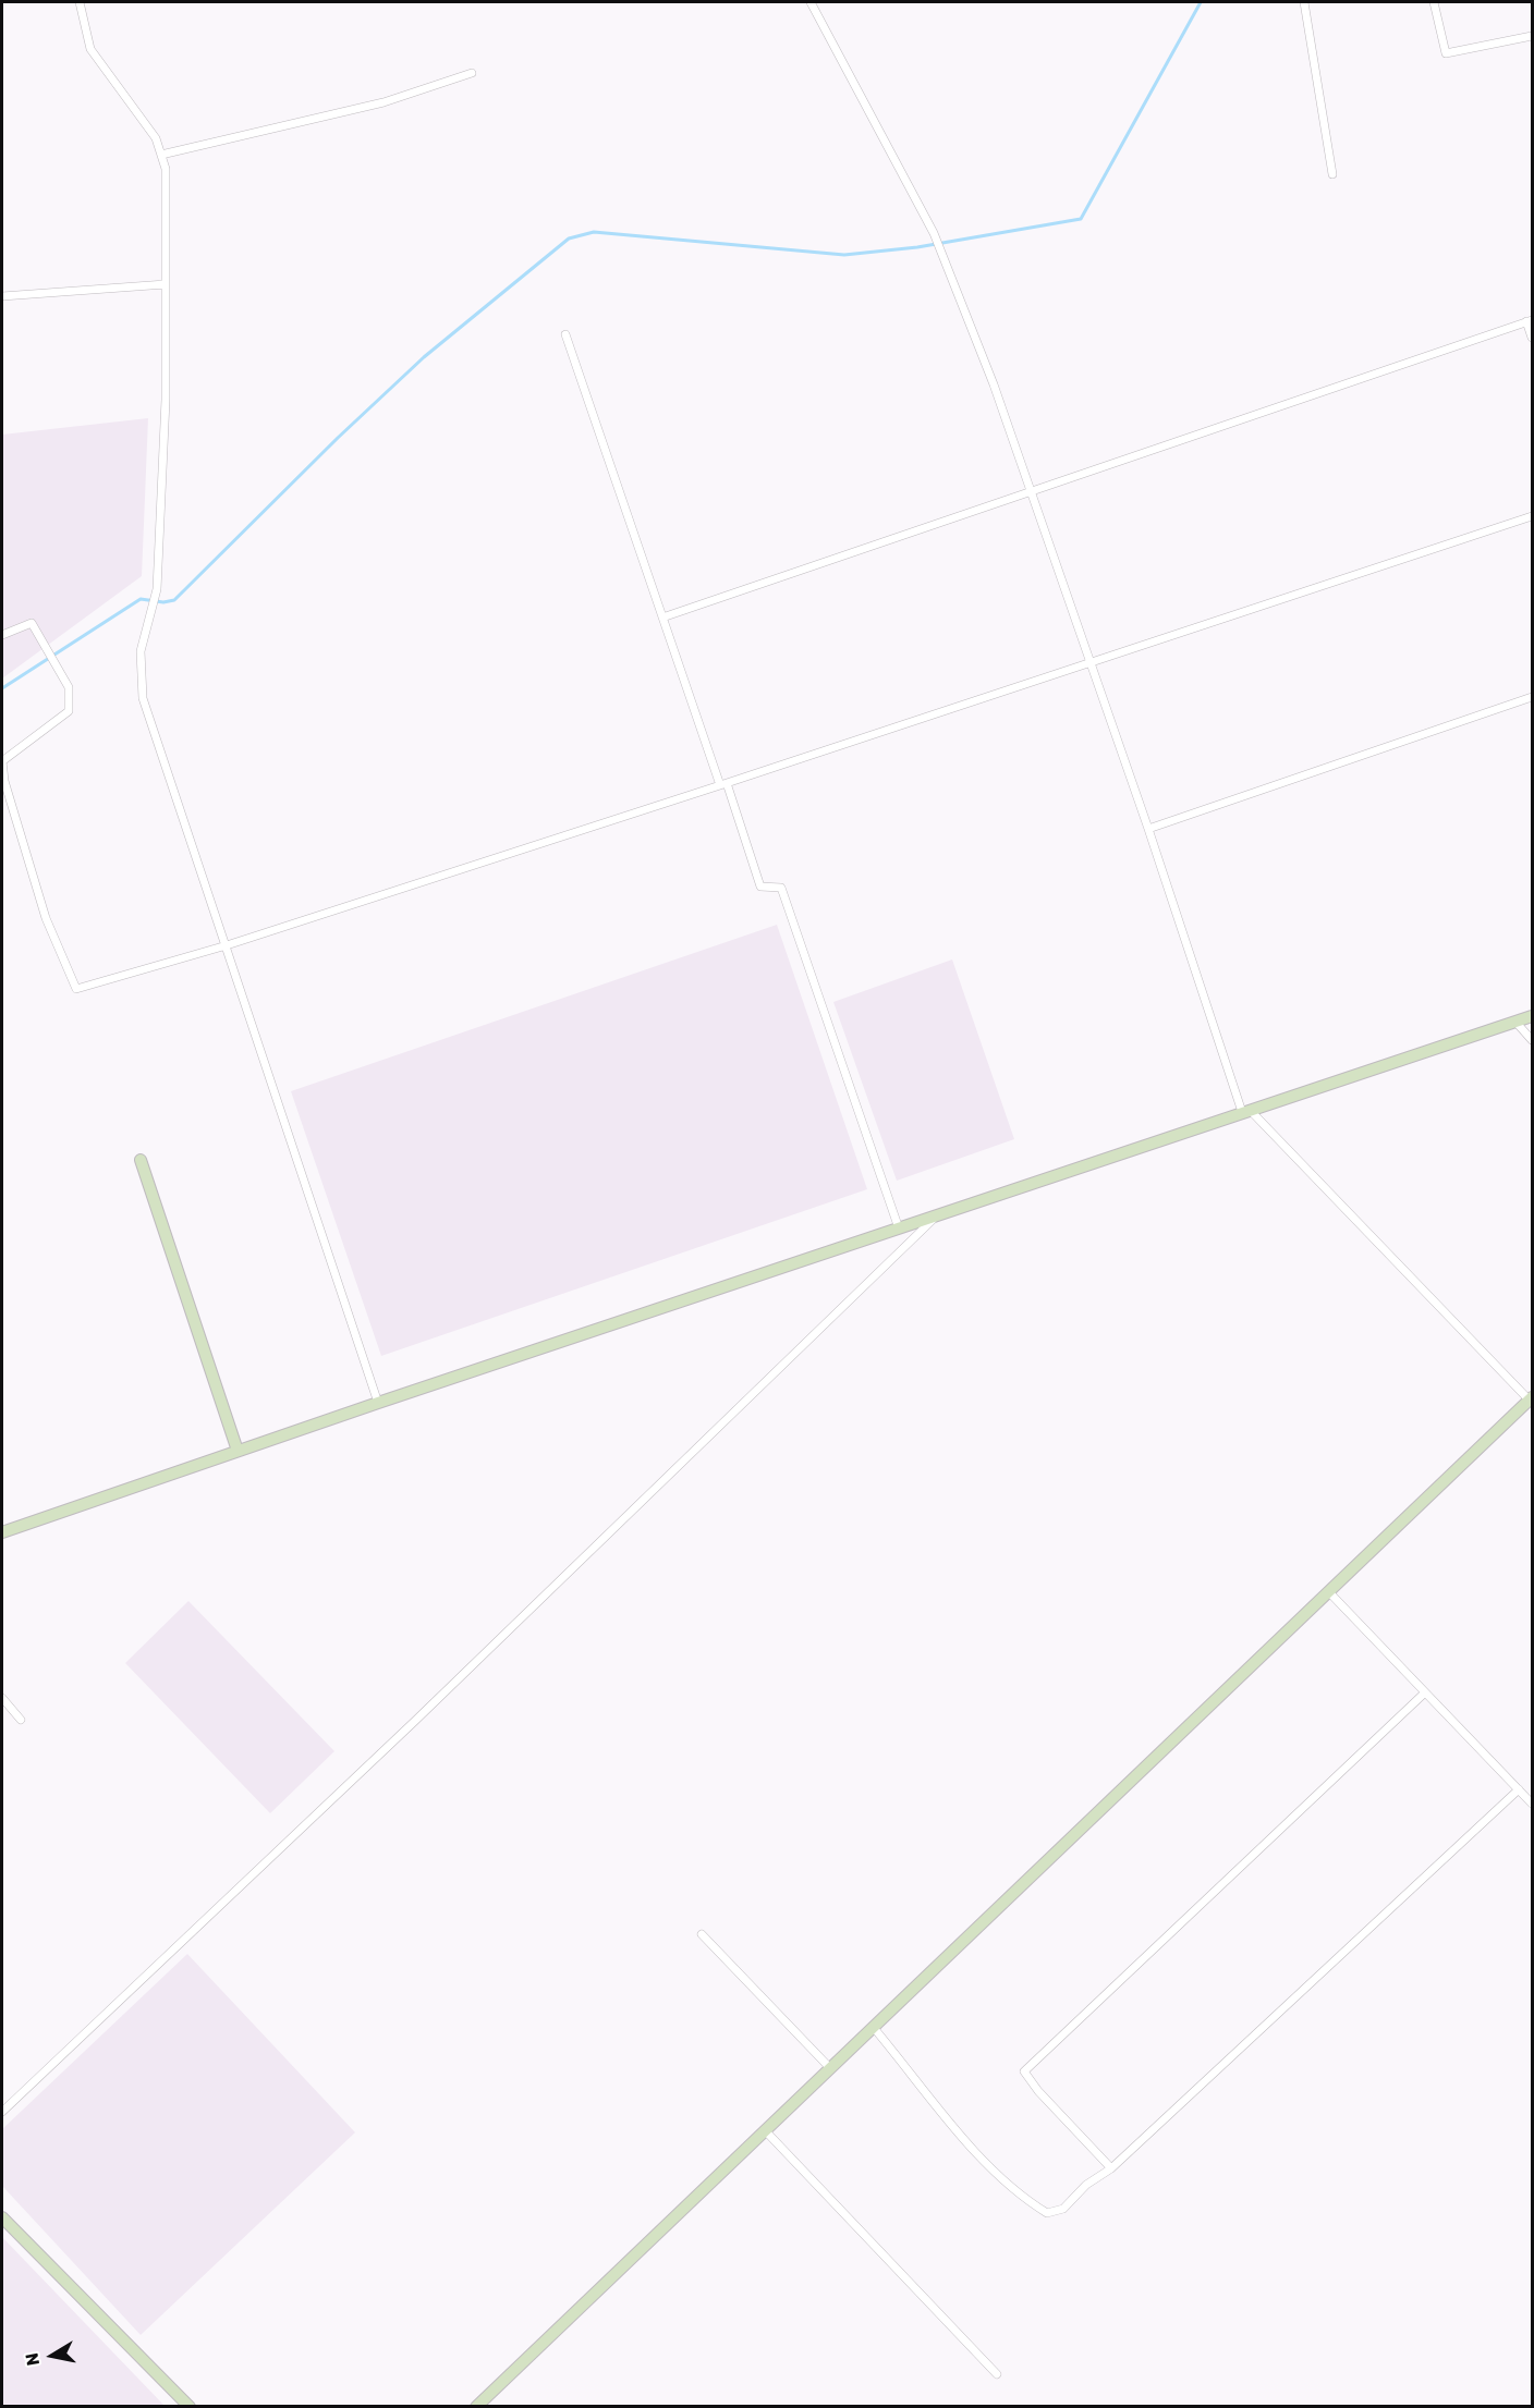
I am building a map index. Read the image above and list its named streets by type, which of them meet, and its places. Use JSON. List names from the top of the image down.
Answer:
{
  "north": "left"
}
